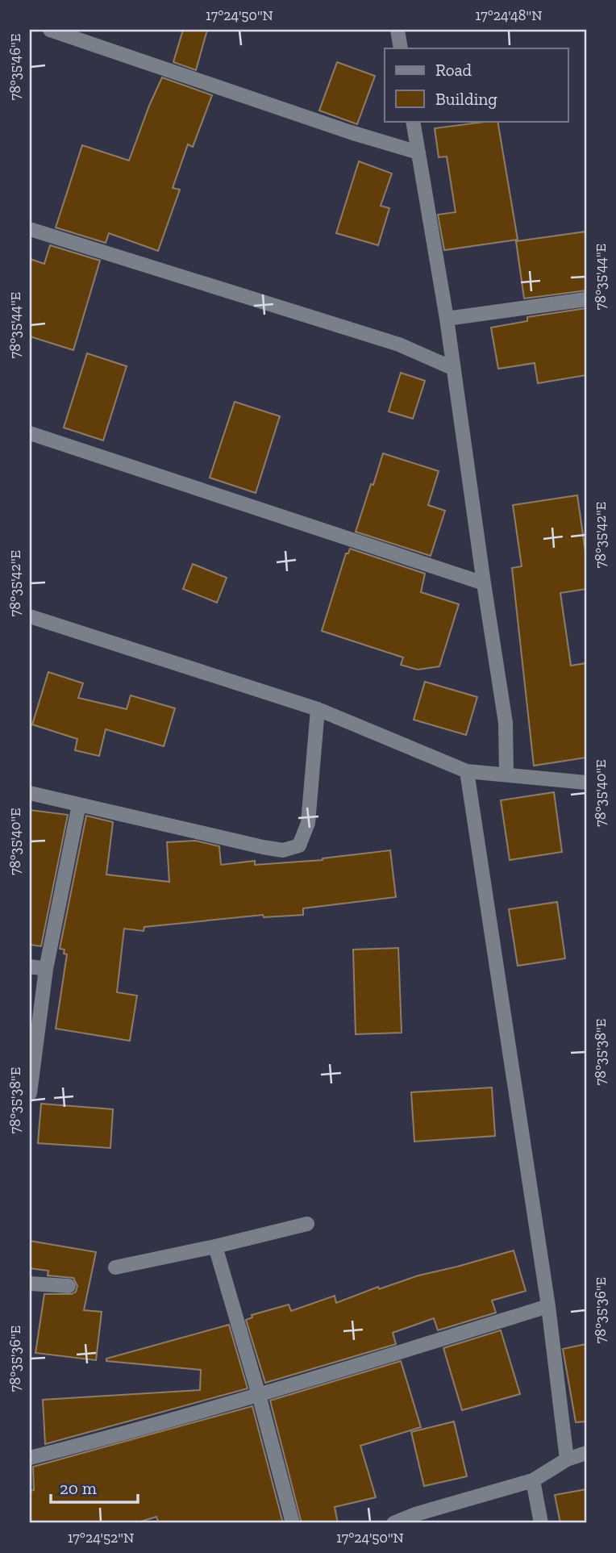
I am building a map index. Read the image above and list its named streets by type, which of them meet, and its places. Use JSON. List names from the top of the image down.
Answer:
{
  "legend": ["Road", "Building"],
  "scale_bar": "20 m",
  "coordinates": [
    "17°24'50\"N",
    "17°24'48\"N",
    "78°35'46\"E",
    "78°35'44\"E",
    "78°35'42\"E",
    "78°35'40\"E",
    "78°35'38\"E",
    "78°35'36\"E",
    "17°24'52\"N"
  ]
}
